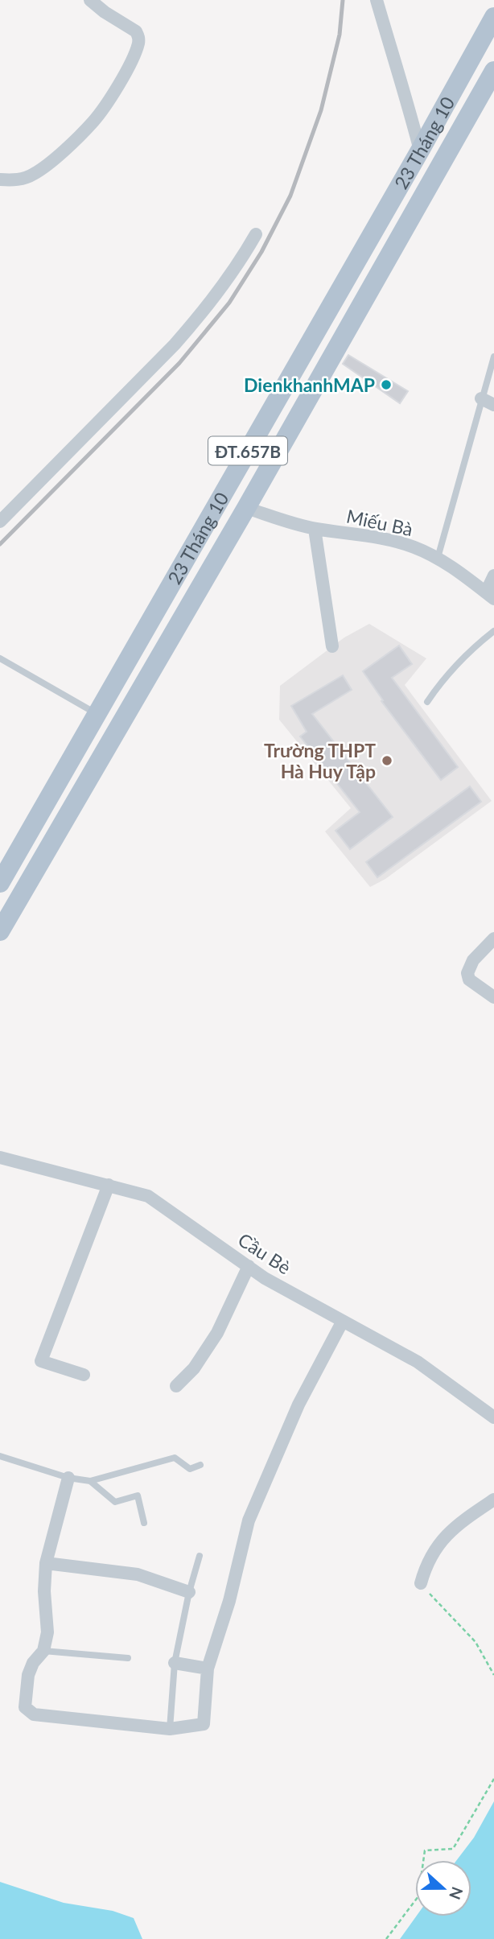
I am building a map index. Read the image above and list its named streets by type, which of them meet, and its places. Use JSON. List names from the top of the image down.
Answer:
{
  "streets": {
    "main road": ["23 Tháng 10", "ĐT.657B"],
    "street": ["Miếu Bà", "Cầu Bè"]
  },
  "crossings": [
    ["23 Tháng 10", "Miếu Bà"]
  ],
  "places": ["DienkhanhMAP", "Trường THPT Hà Huy Tập"],
  "north": "right"
}
